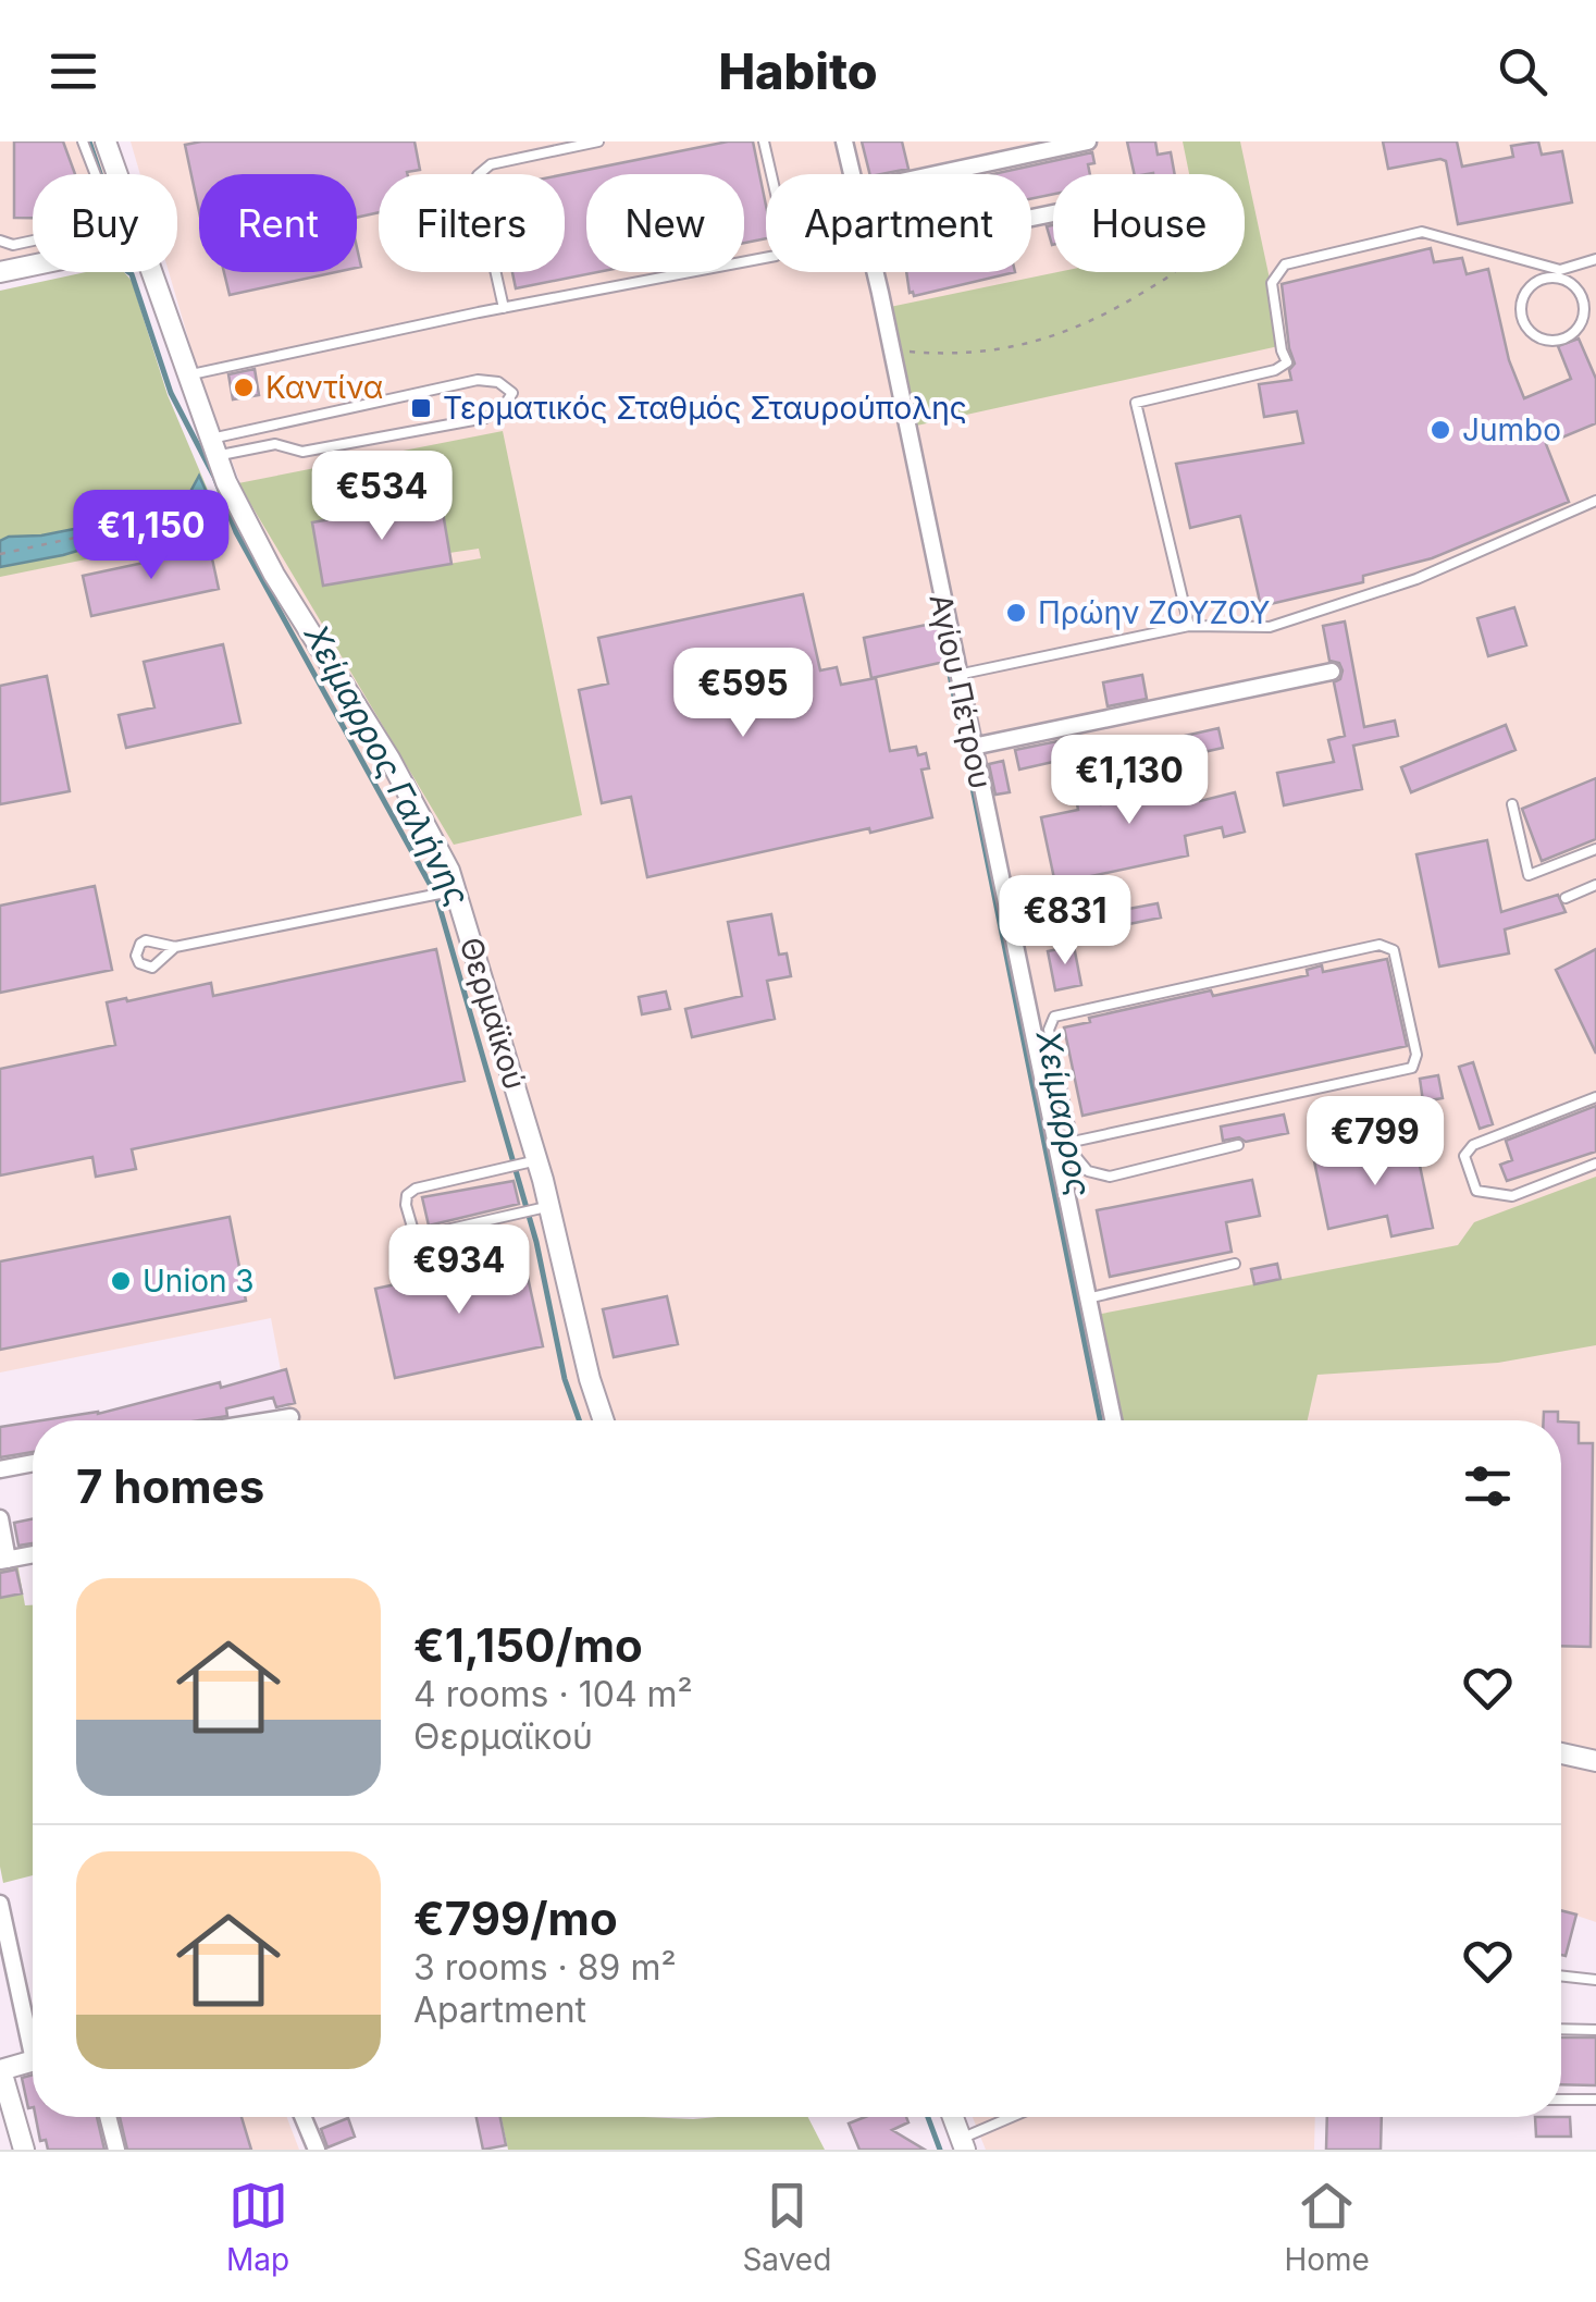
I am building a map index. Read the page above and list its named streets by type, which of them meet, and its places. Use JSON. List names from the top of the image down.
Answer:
{
  "streets": {
    "street": ["Αγίου Πέτρου", "Θερμαϊκού"]
  },
  "water": ["Χείμαρρος Γαλήνης", "Χείμαρρος"],
  "places": {
    "other": [
      "Καντίνα",
      "Jumbo",
      "Πρώην ΖΟΥΖΟΥ",
      "Union 3"
    ],
    "transit": ["Τερματικός Σταθμός Σταυρούπολης"]
  },
  "page": {
    "header": "Habito",
    "chip": [
      "Buy",
      "Rent",
      "Filters",
      "New",
      "Apartment",
      "House"
    ],
    "price": [
      "€534",
      "€1,150",
      "€595",
      "€1,130",
      "€831",
      "€799",
      "€934"
    ],
    "heading": "7 homes",
    "list": [
      {
        "name": "€1,150/mo",
        "note": "4 rooms · 104 m² · Θερμαϊκού"
      },
      {
        "name": "€799/mo",
        "note": "3 rooms · 89 m² · Apartment"
      }
    ],
    "tabs": ["Map", "Saved", "Home"]
  }
}
